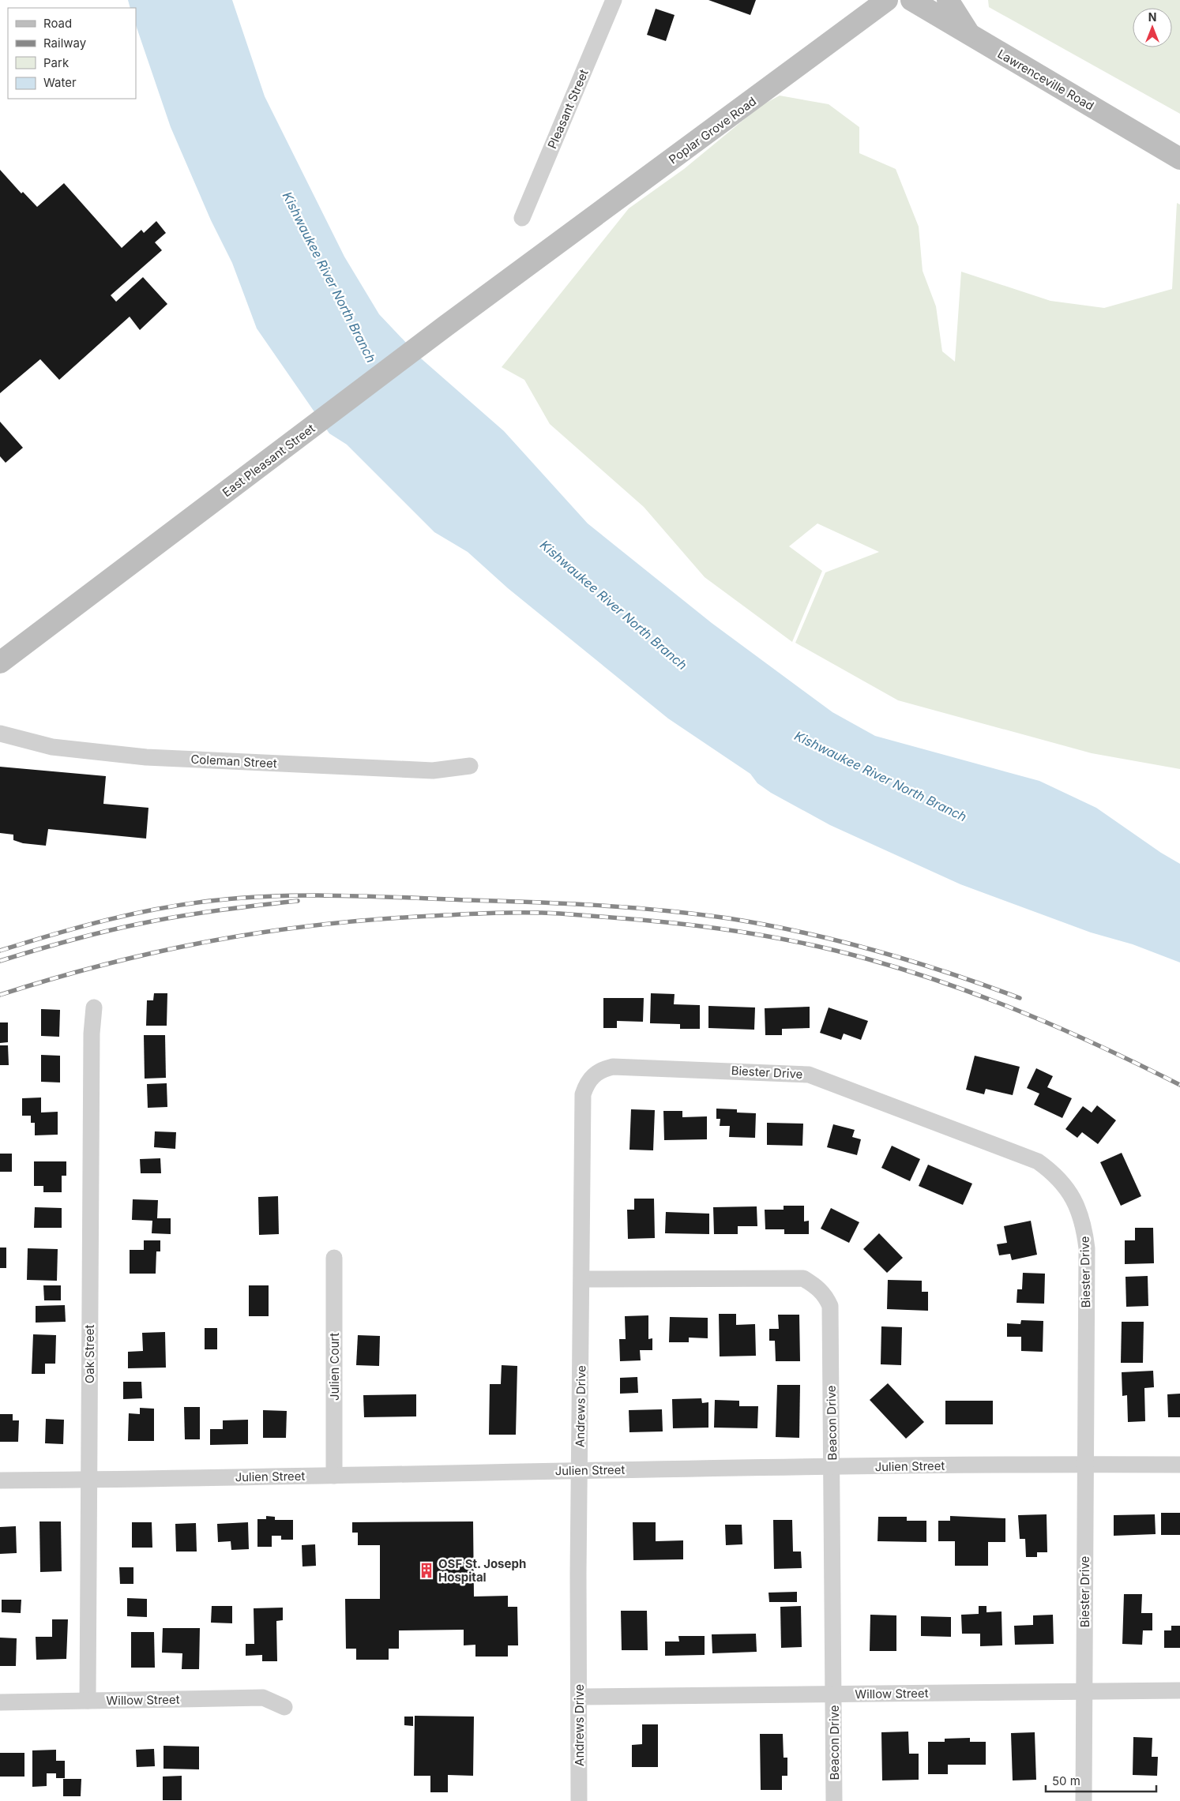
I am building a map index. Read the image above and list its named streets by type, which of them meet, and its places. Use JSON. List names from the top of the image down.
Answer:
{
  "streets": {
    "main road": ["Lawrenceville Road", "Poplar Grove Road", "East Pleasant Street"],
    "street": [
      "Pleasant Street",
      "Coleman Street",
      "Biester Drive",
      "Oak Street",
      "Julien Court",
      "Andrews Drive",
      "Beacon Drive",
      "Julien Street",
      "Willow Street"
    ]
  },
  "crossings": [
    ["Poplar Grove Road", "East Pleasant Street"],
    ["Biester Drive", "Andrews Drive"],
    ["Biester Drive", "Julien Street"],
    ["Biester Drive", "Willow Street"],
    ["Oak Street", "Julien Street"],
    ["Oak Street", "Willow Street"],
    ["Julien Court", "Julien Street"],
    ["Andrews Drive", "Beacon Drive"],
    ["Andrews Drive", "Julien Street"],
    ["Andrews Drive", "Willow Street"],
    ["Beacon Drive", "Julien Street"],
    ["Beacon Drive", "Willow Street"]
  ],
  "water": ["Kishwaukee River North Branch"],
  "places": {
    "building": ["OSF St. Joseph Hospital"]
  },
  "legend": [
    "Road",
    "Railway",
    "Park",
    "Water"
  ],
  "scale_bar": "50 m",
  "north": "top"
}
